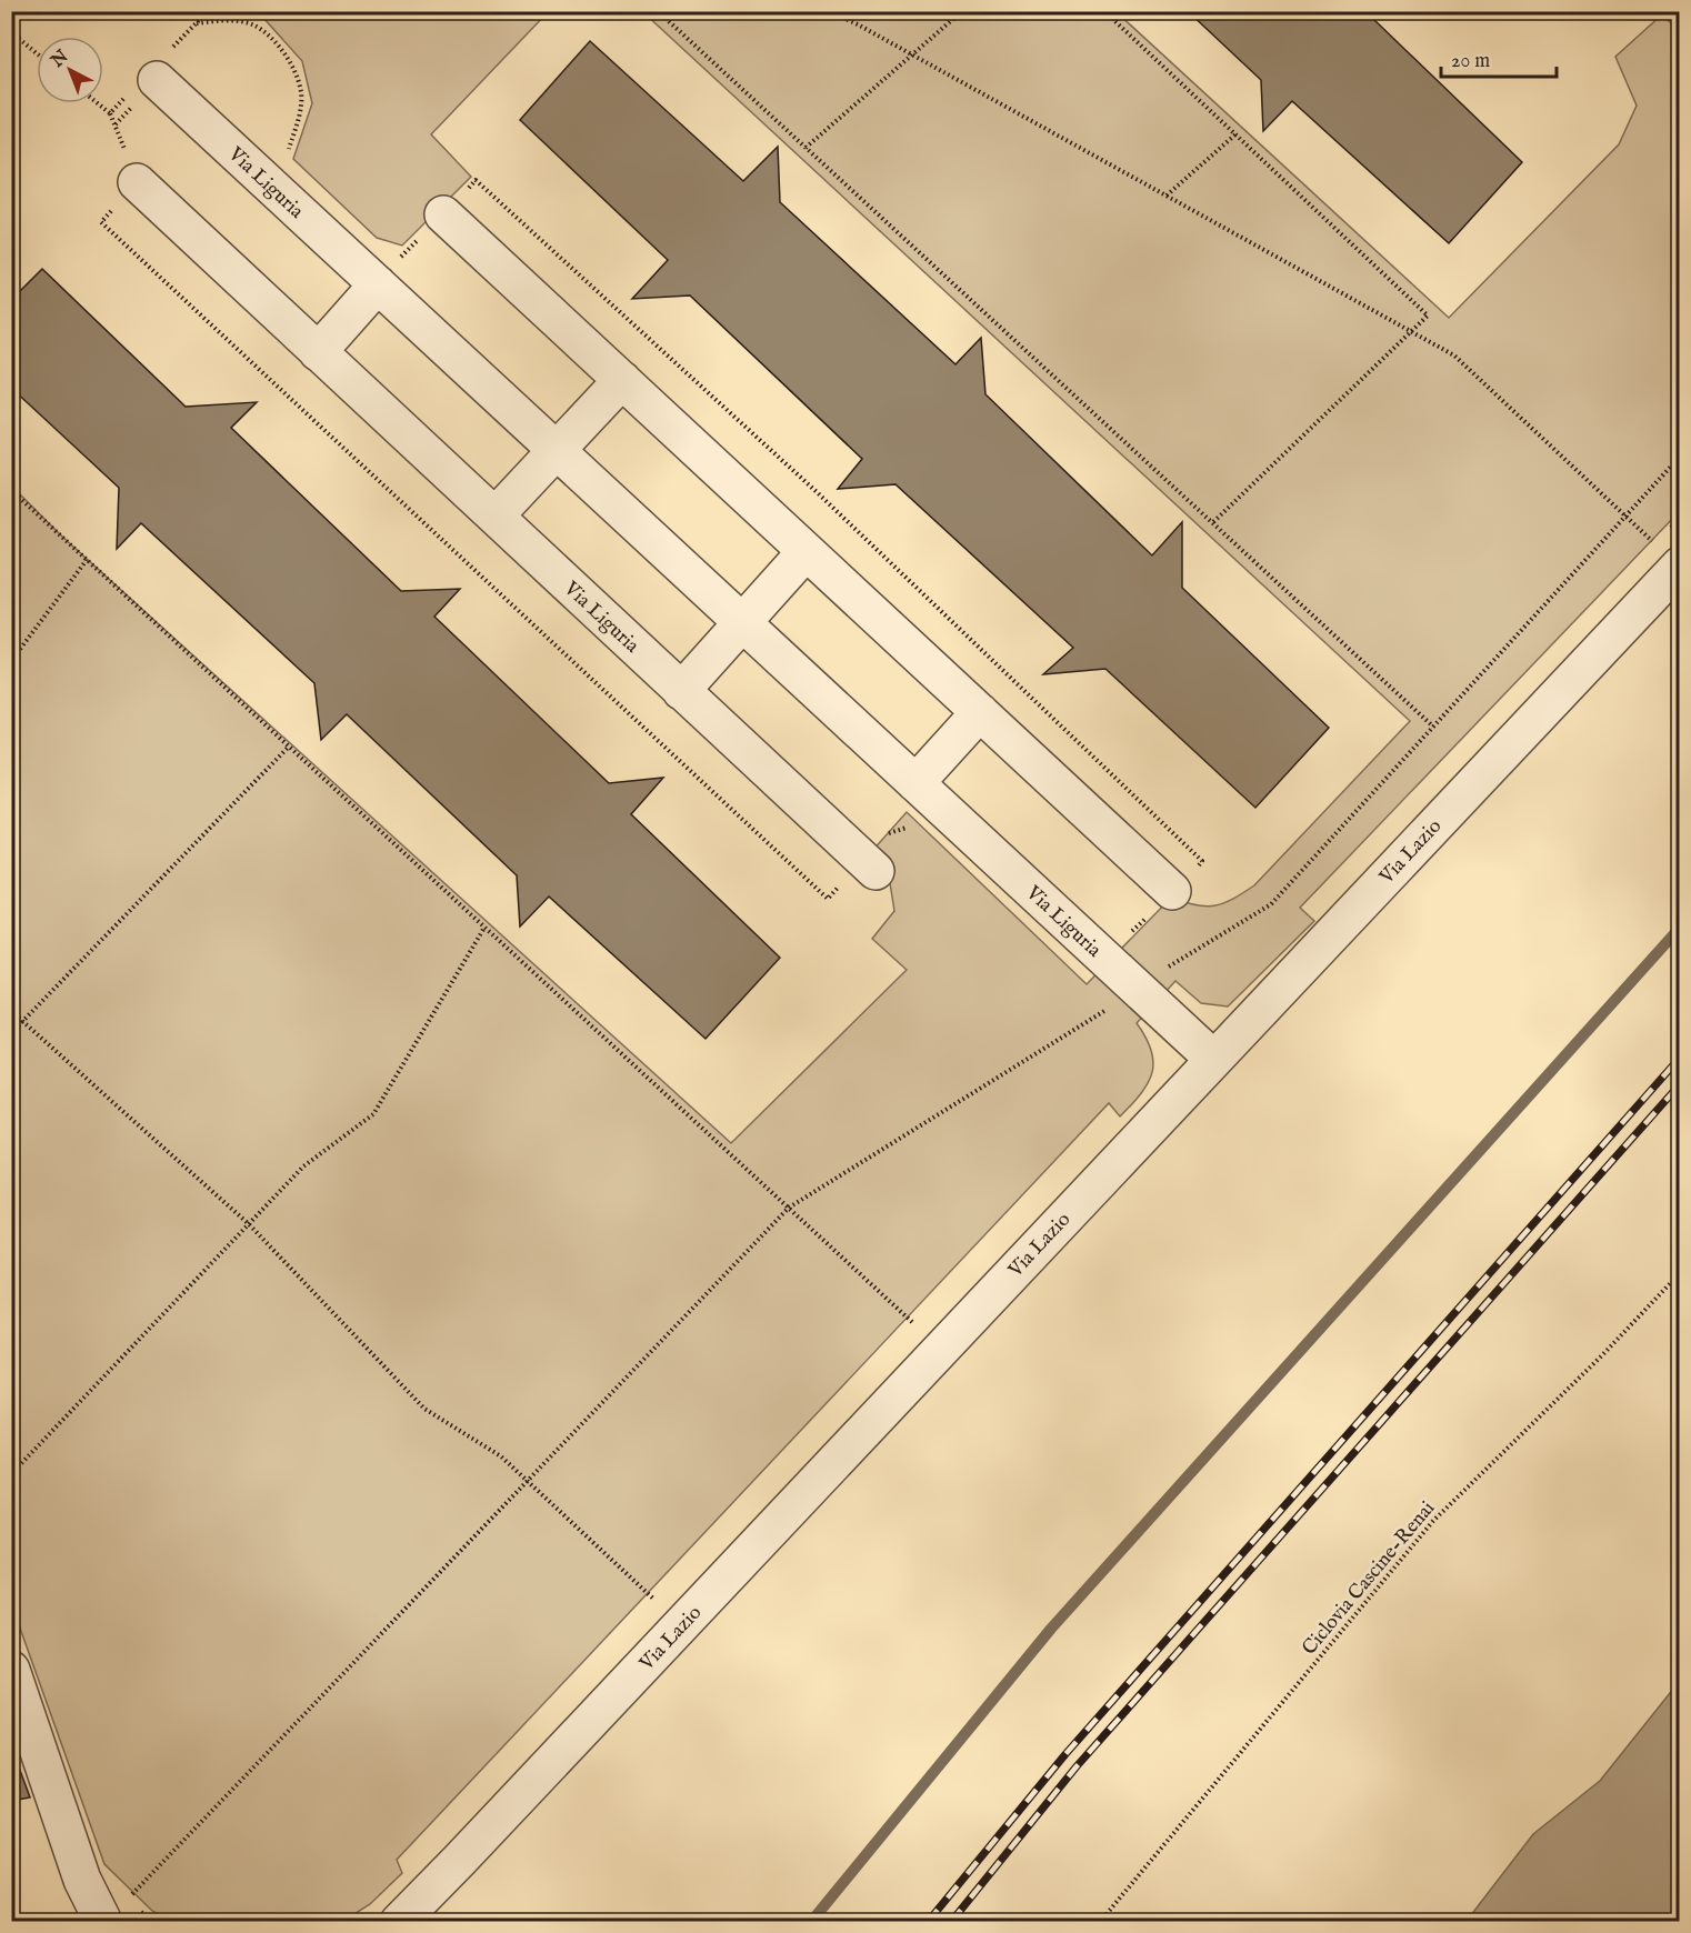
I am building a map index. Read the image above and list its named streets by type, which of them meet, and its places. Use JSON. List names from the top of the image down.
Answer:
{
  "streets": {
    "street": ["Via Liguria", "Via Lazio"],
    "path": ["Ciclovia Cascine-Renai"]
  },
  "crossings": [
    ["Via Liguria", "Via Lazio"]
  ],
  "scale_bar": "20 m",
  "north": "top left"
}
